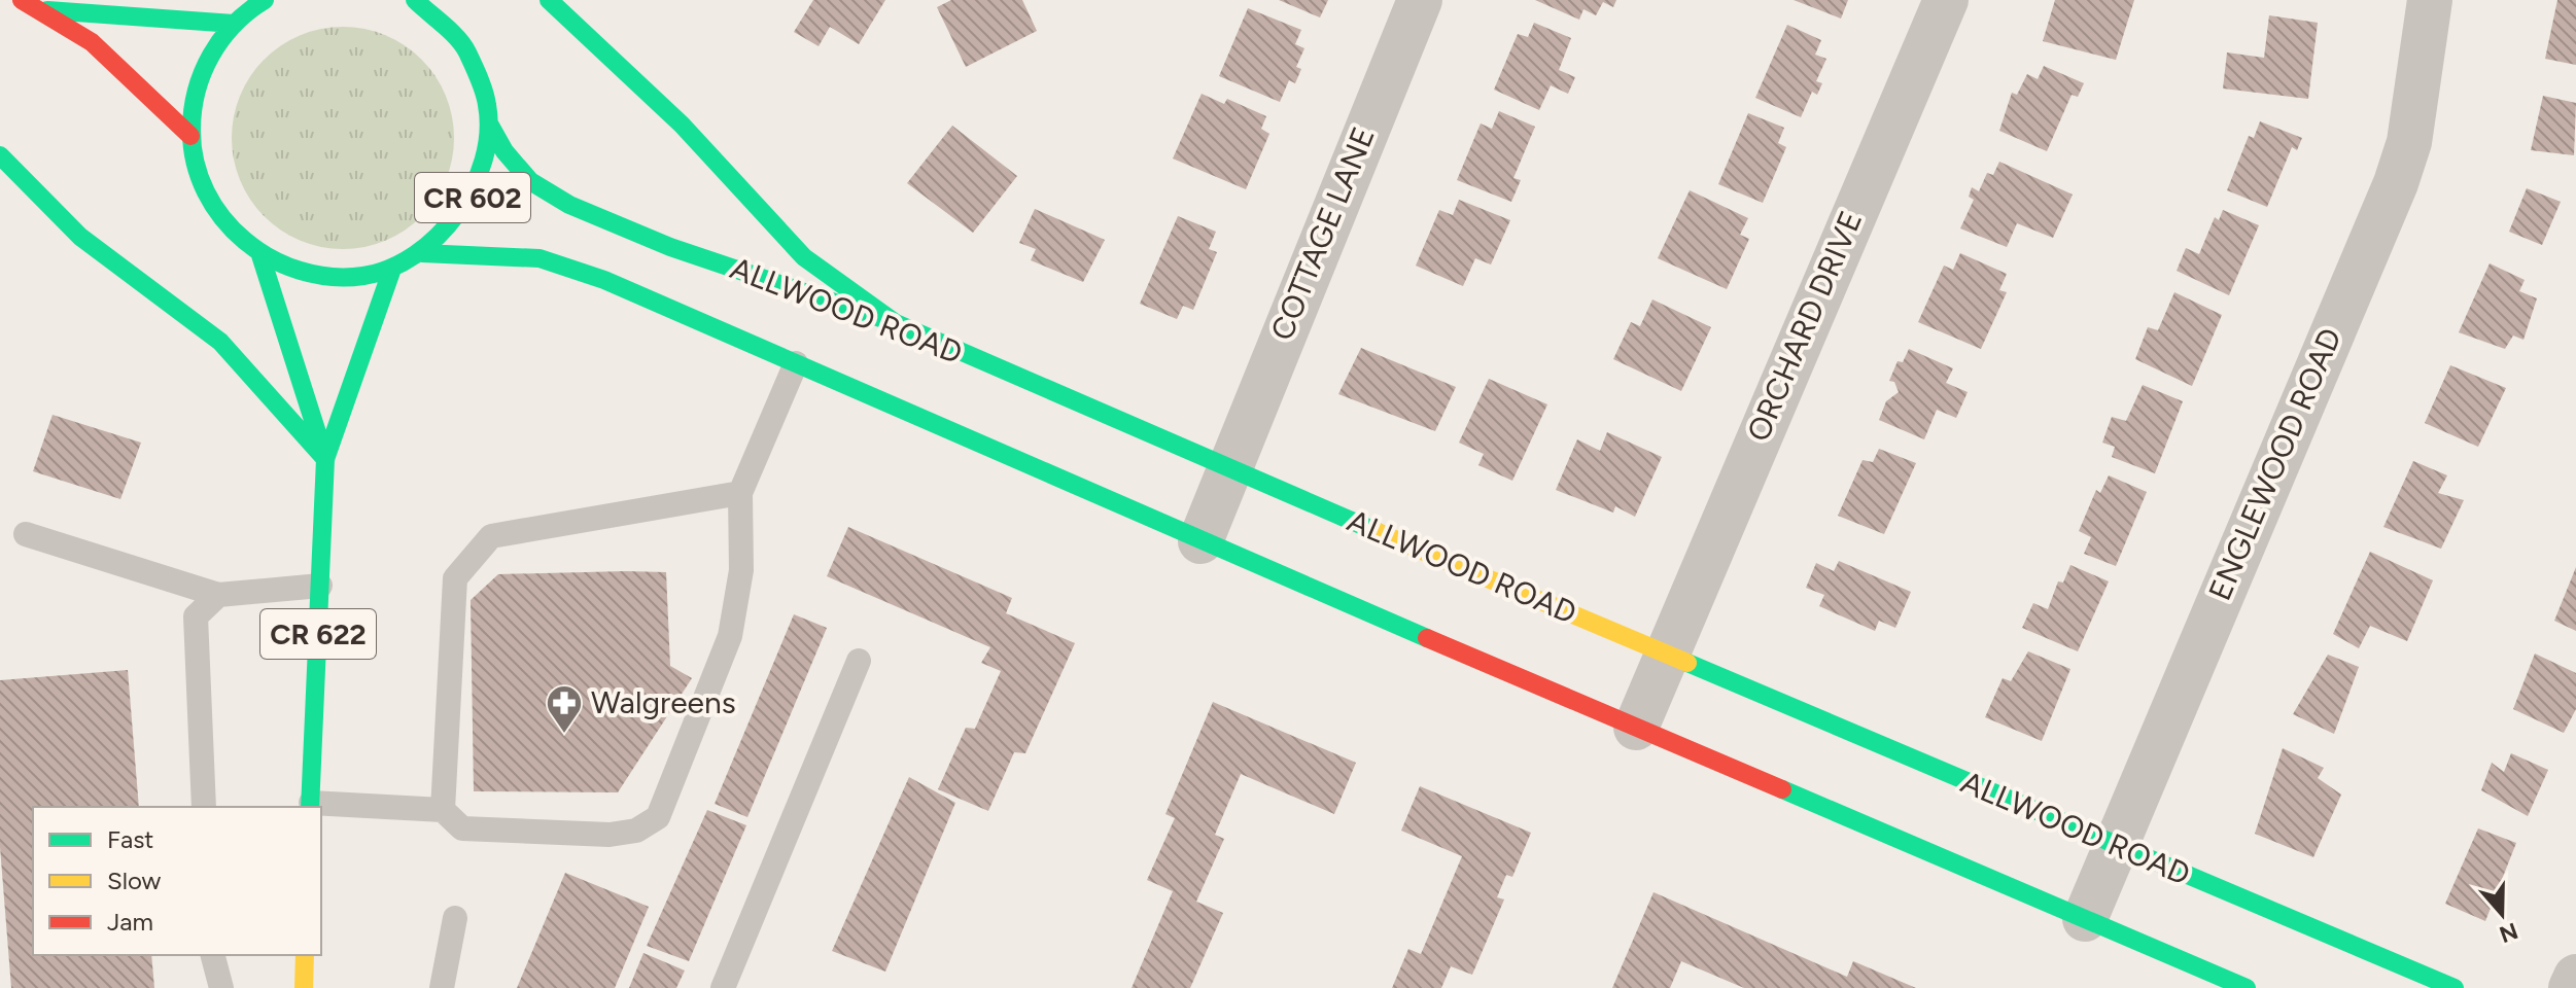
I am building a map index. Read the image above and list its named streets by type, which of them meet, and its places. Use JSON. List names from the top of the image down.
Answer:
{
  "streets": {
    "main road": ["CR 602", "ALLWOOD ROAD", "CR 622"],
    "street": ["COTTAGE LANE", "ORCHARD DRIVE", "ENGLEWOOD ROAD"]
  },
  "crossings": [
    ["CR 602", "ALLWOOD ROAD"],
    ["CR 602", "CR 622"],
    ["COTTAGE LANE", "ALLWOOD ROAD"],
    ["ALLWOOD ROAD", "ORCHARD DRIVE"],
    ["ALLWOOD ROAD", "ENGLEWOOD ROAD"]
  ],
  "places": {
    "pharmacy": ["Walgreens"]
  },
  "legend": ["Fast", "Slow", "Jam"],
  "north": "bottom"
}
